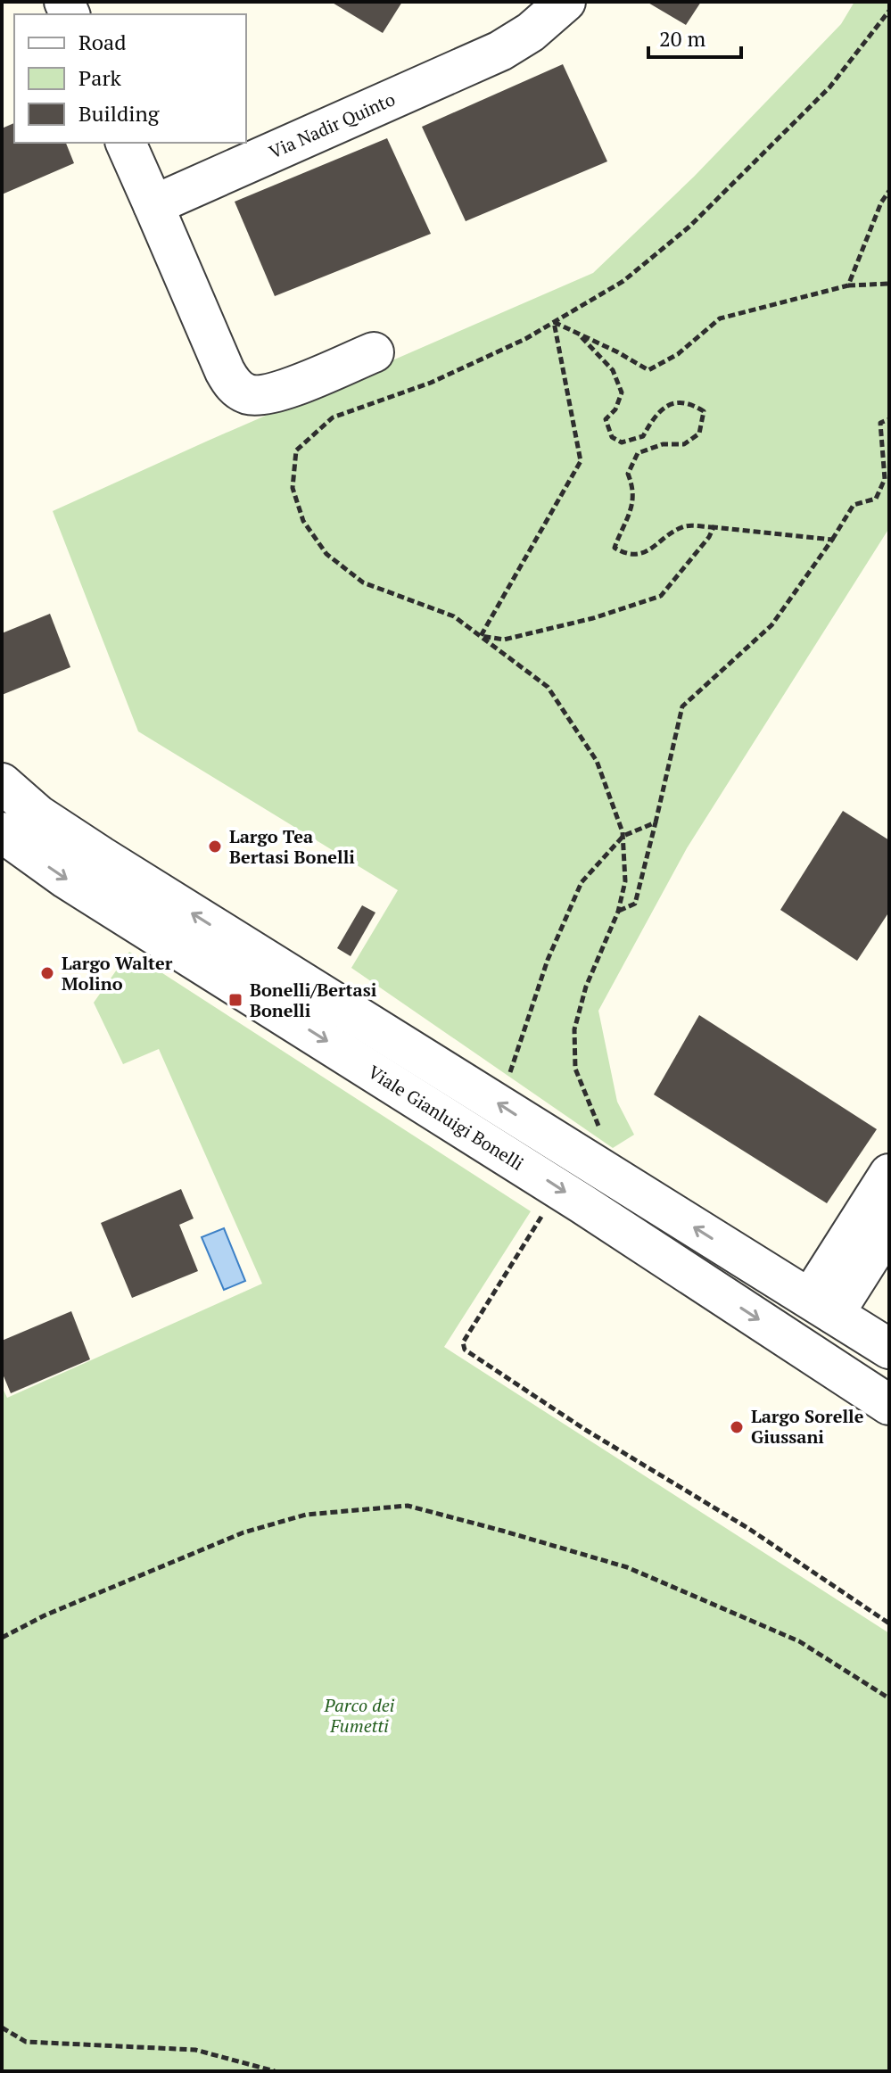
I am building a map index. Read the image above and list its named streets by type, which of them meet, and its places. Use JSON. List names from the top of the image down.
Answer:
{
  "streets": {
    "street": ["Via Nadir Quinto", "Viale Gianluigi Bonelli"]
  },
  "parks": ["Parco dei Fumetti"],
  "places": {
    "other": ["Largo Tea Bertasi Bonelli", "Largo Walter Molino", "Largo Sorelle Giussani"],
    "transit": ["Bonelli/Bertasi Bonelli"]
  },
  "legend": ["Road", "Park", "Building"],
  "scale_bar": "20 m"
}
